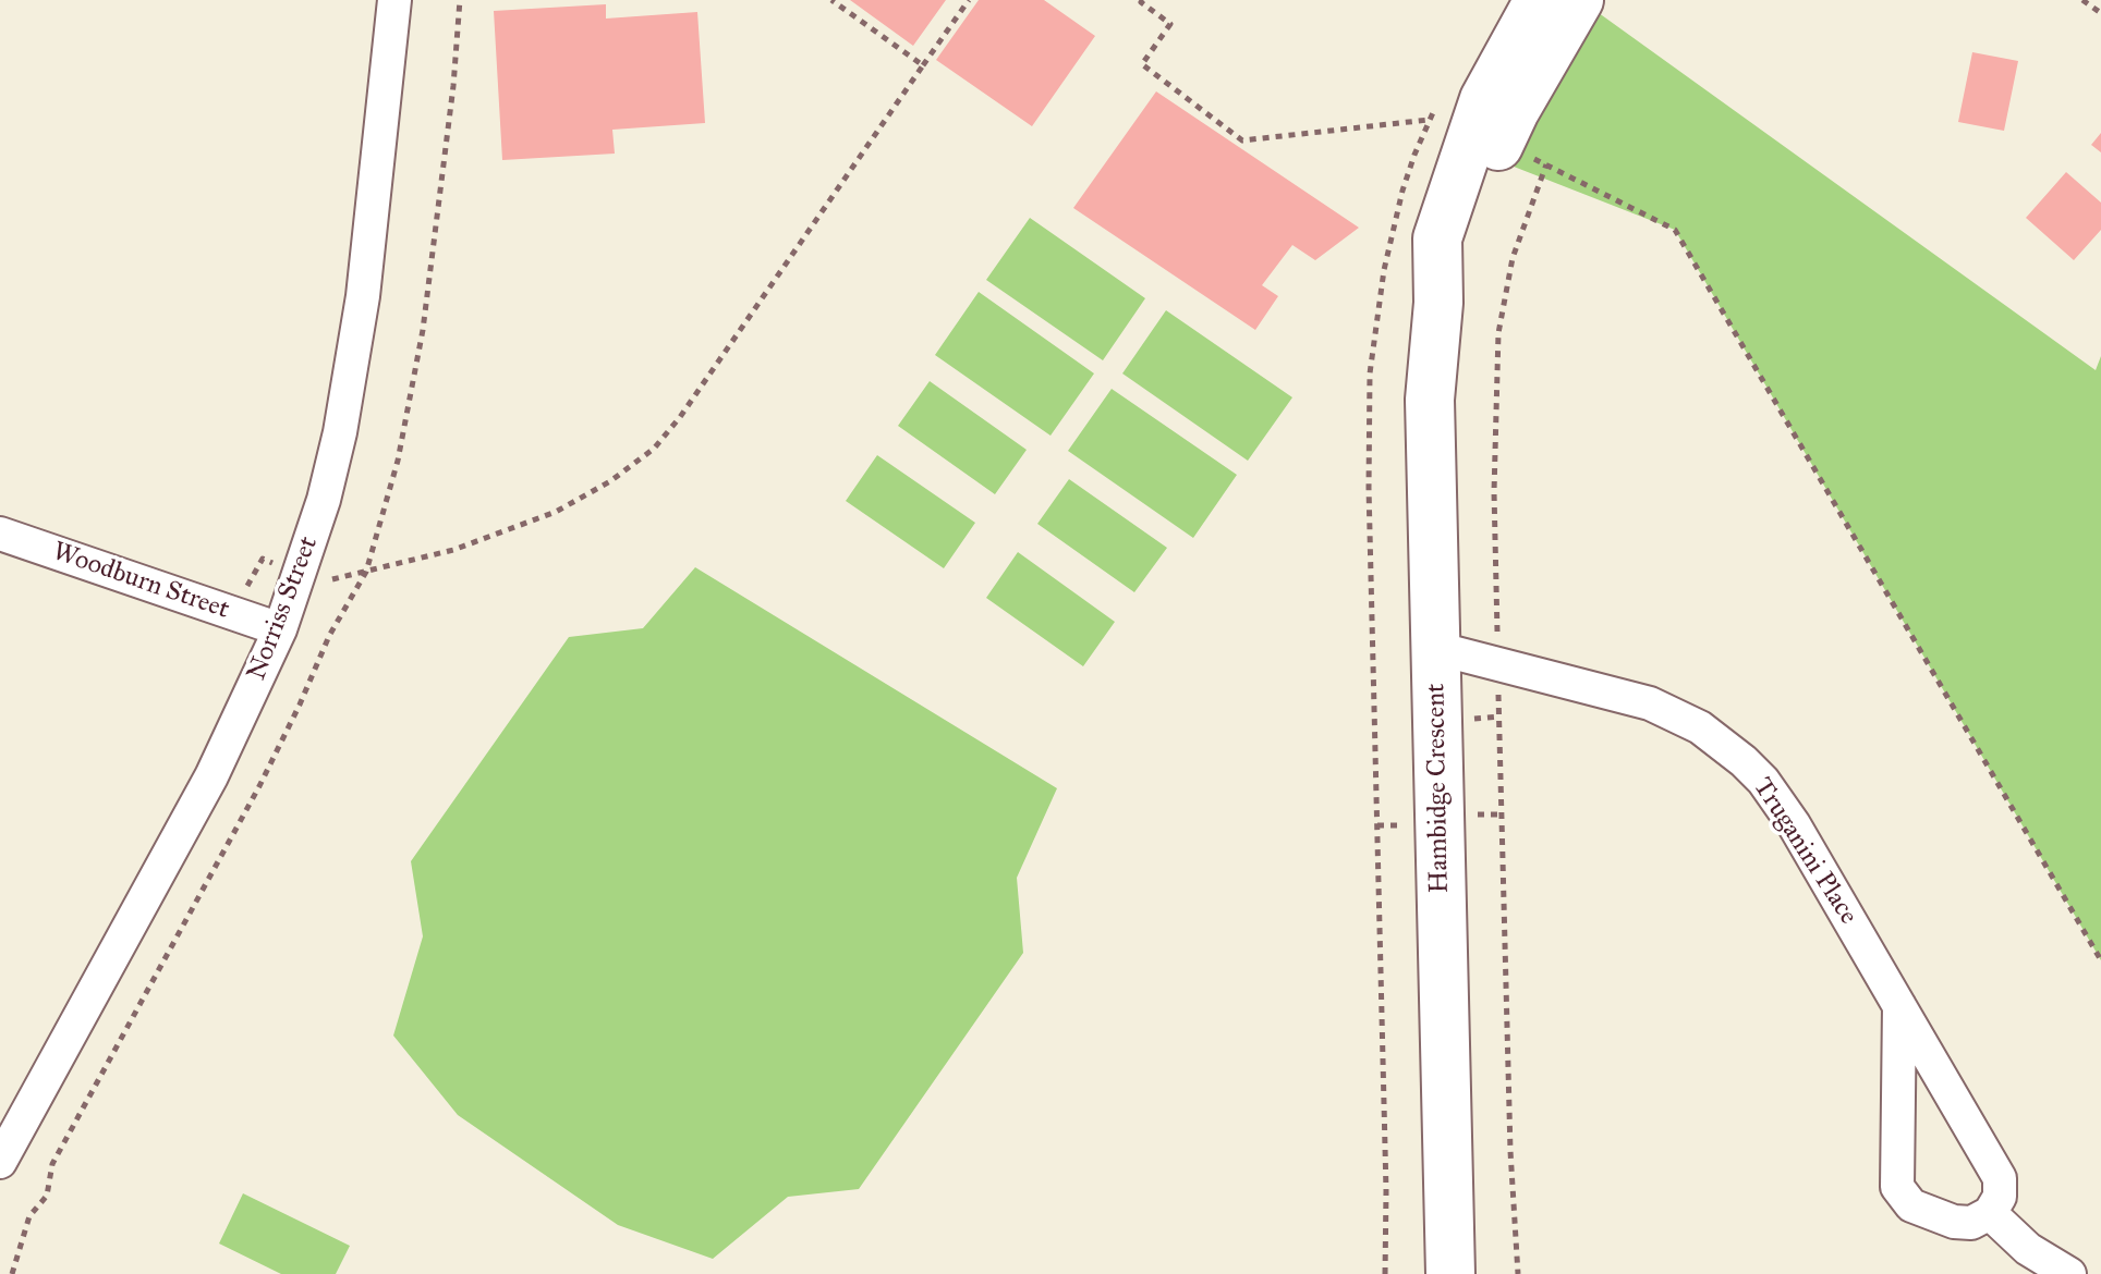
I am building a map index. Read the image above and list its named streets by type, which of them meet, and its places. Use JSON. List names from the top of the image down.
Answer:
{
  "streets": {
    "street": [
      "Woodburn Street",
      "Norriss Street",
      "Hambidge Crescent",
      "Truganini Place"
    ]
  },
  "crossings": [
    ["Woodburn Street", "Norriss Street"],
    ["Hambidge Crescent", "Truganini Place"]
  ]
}
